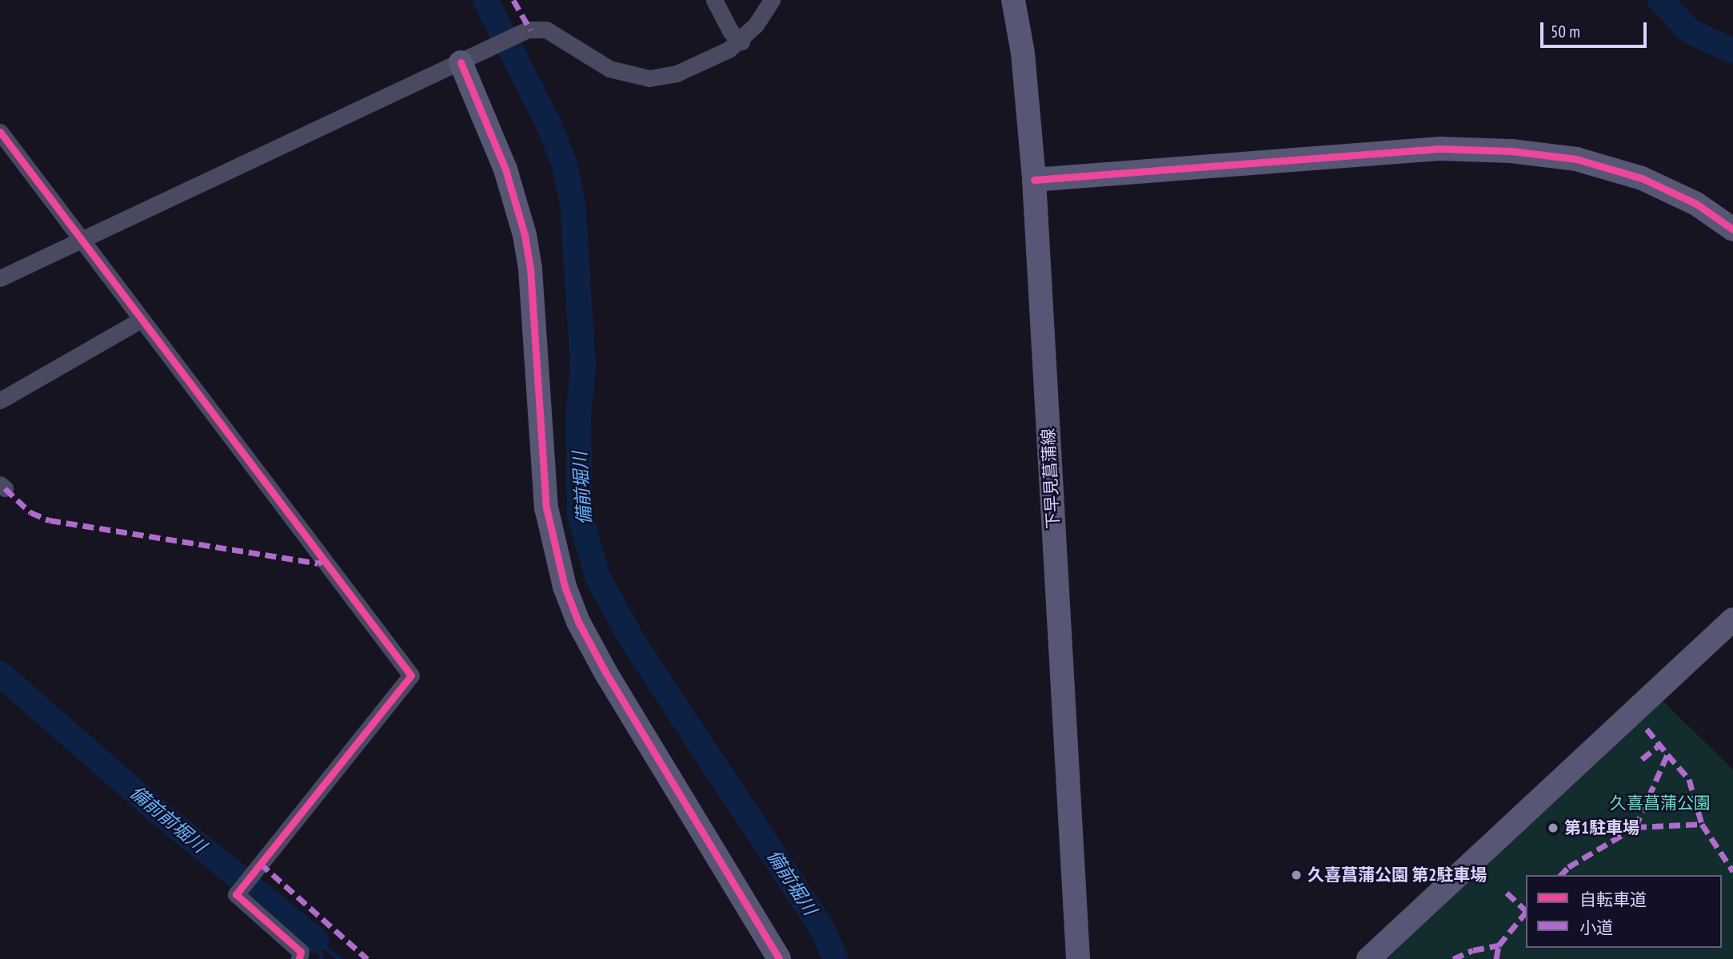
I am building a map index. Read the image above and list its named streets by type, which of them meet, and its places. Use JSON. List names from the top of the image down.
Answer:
{
  "streets": {
    "street": ["下早見菖蒲線"]
  },
  "water": ["備前堀川", "備前前堀川"],
  "parks": ["久喜菖蒲公園"],
  "places": ["第1駐車場", "久喜菖蒲公園 第2駐車場"],
  "legend": ["自転車道", "小道"],
  "scale_bar": "50 m"
}
